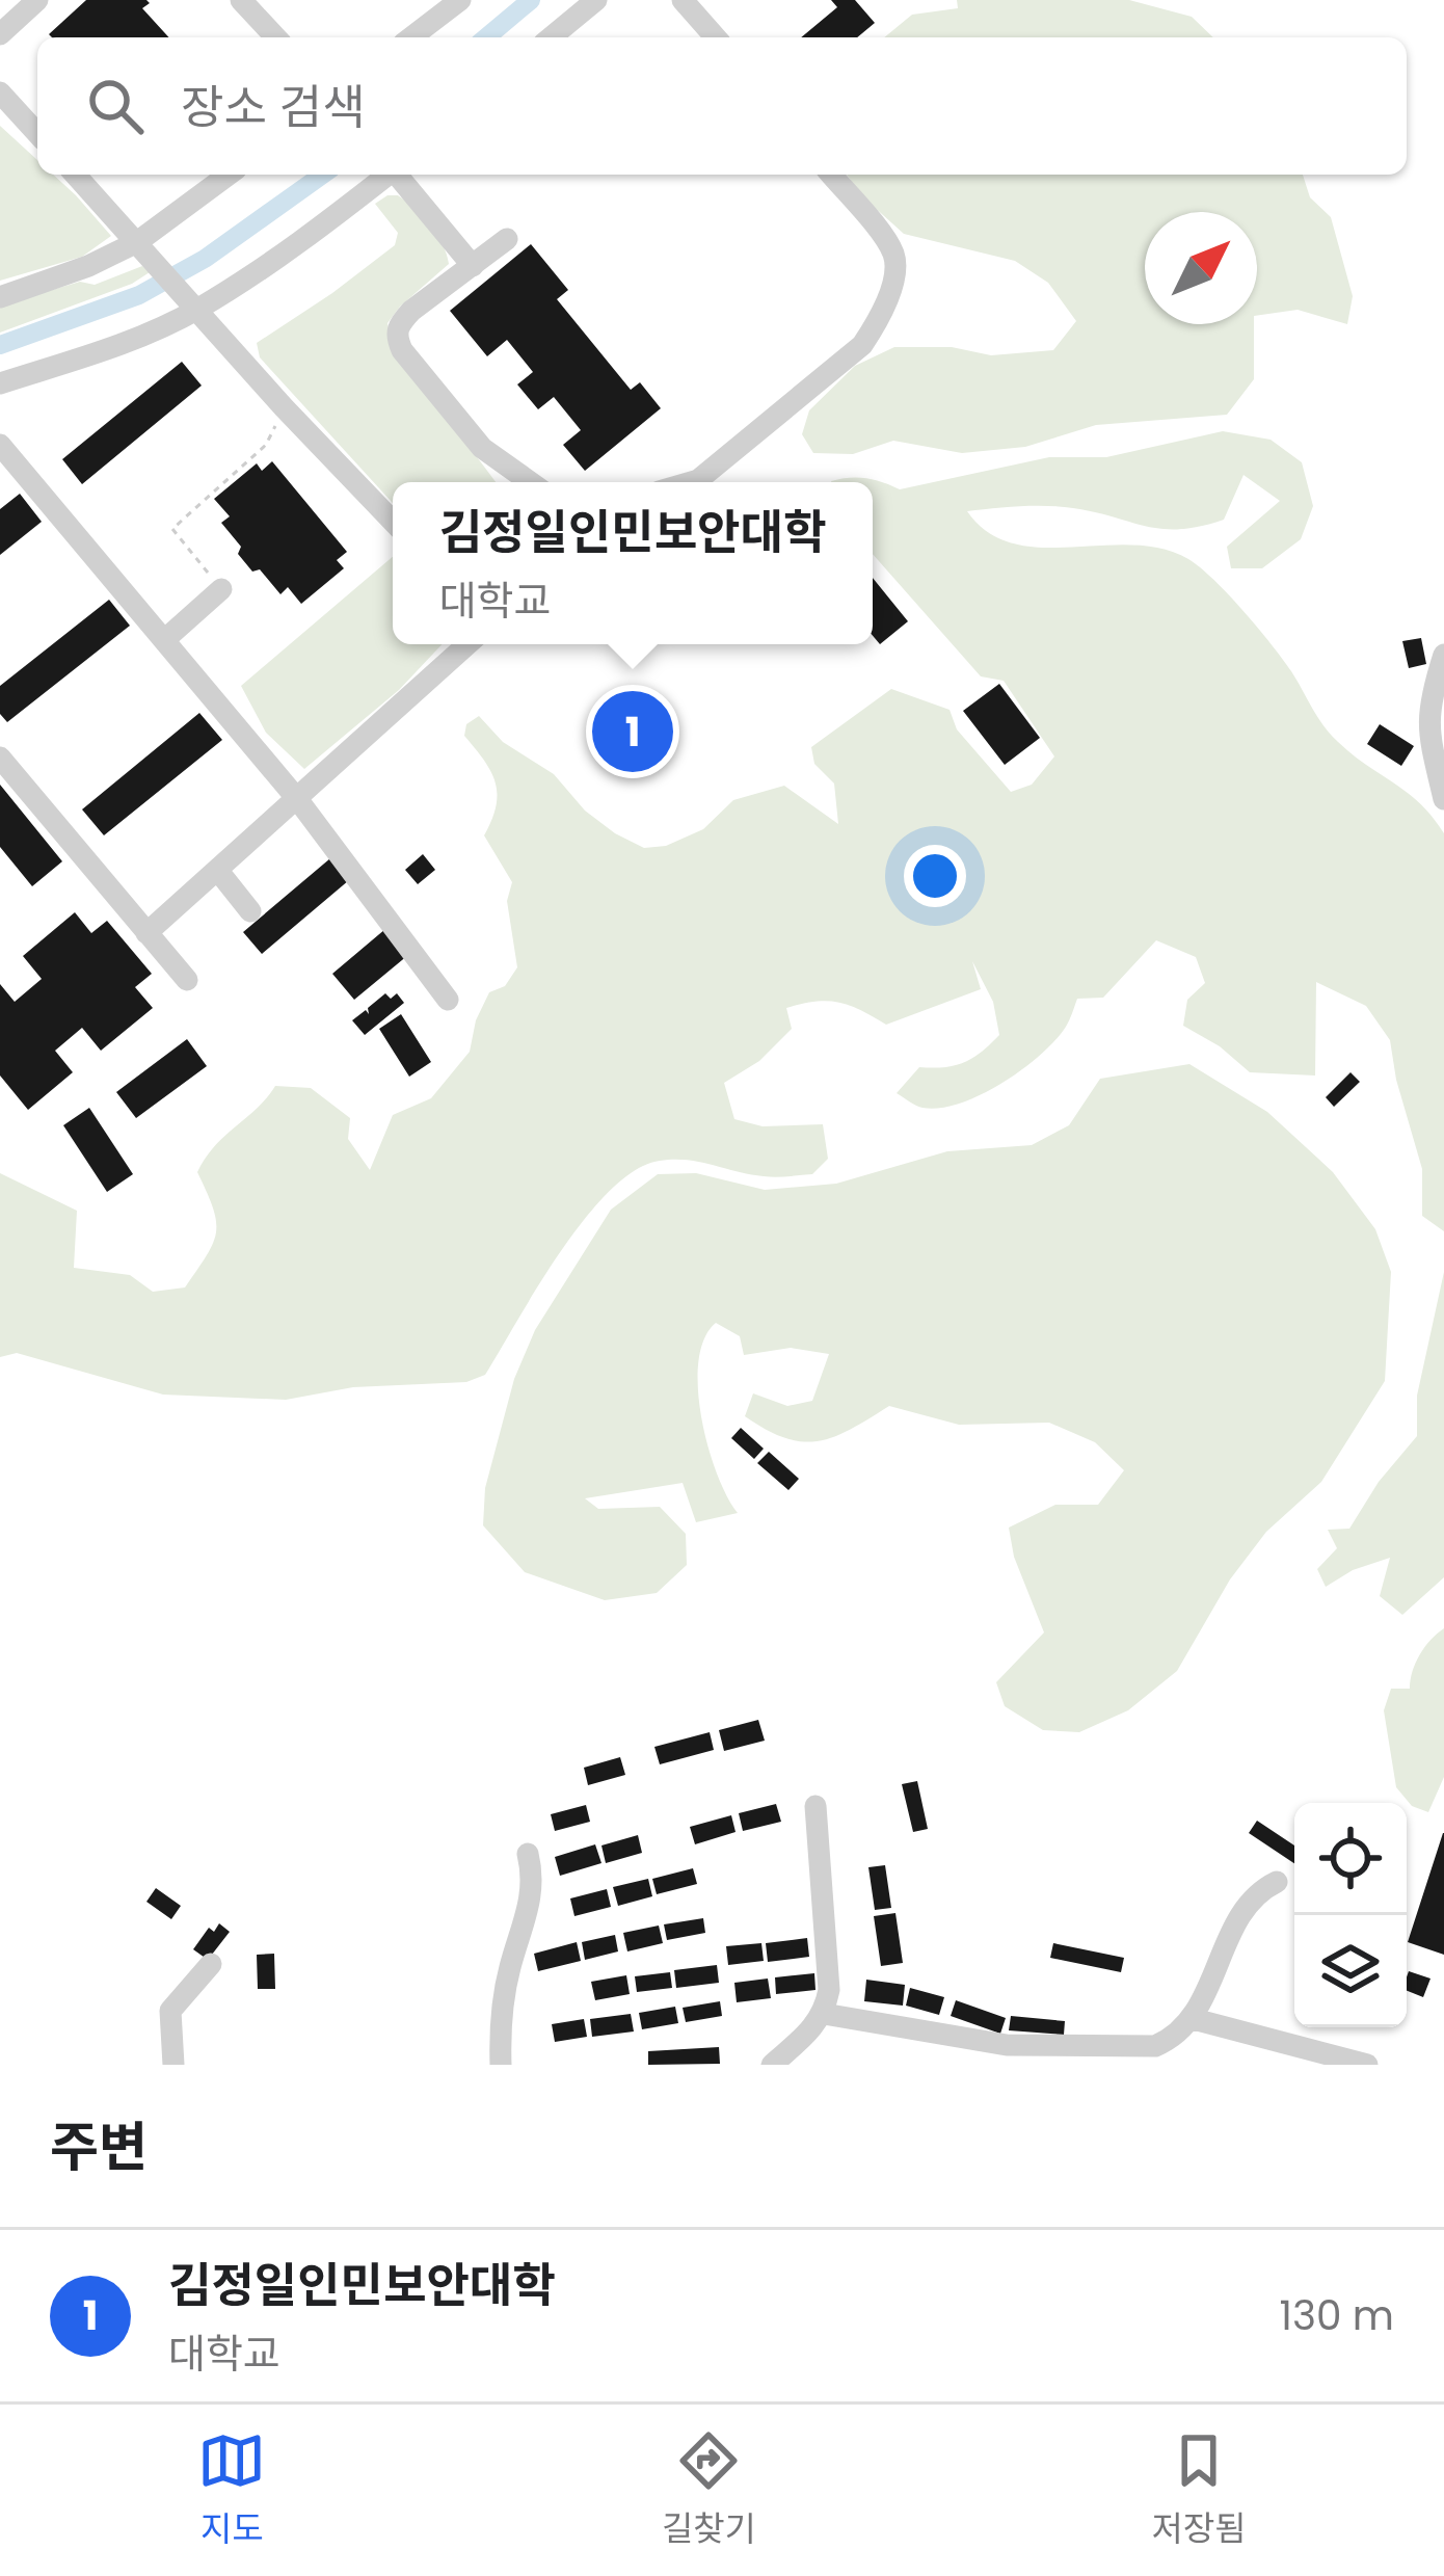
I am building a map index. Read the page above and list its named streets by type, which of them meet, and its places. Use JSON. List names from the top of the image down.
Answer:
{
  "north": "top right",
  "page": {
    "search": "장소 검색",
    "popup": ["김정일인민보안대학", "대학교"],
    "pins": "1",
    "heading": "주변",
    "list": [
      {
        "mark": "1",
        "name": "김정일인민보안대학",
        "note": "대학교",
        "value": "130 m"
      }
    ],
    "nav": ["지도", "길찾기", "저장됨"]
  }
}
